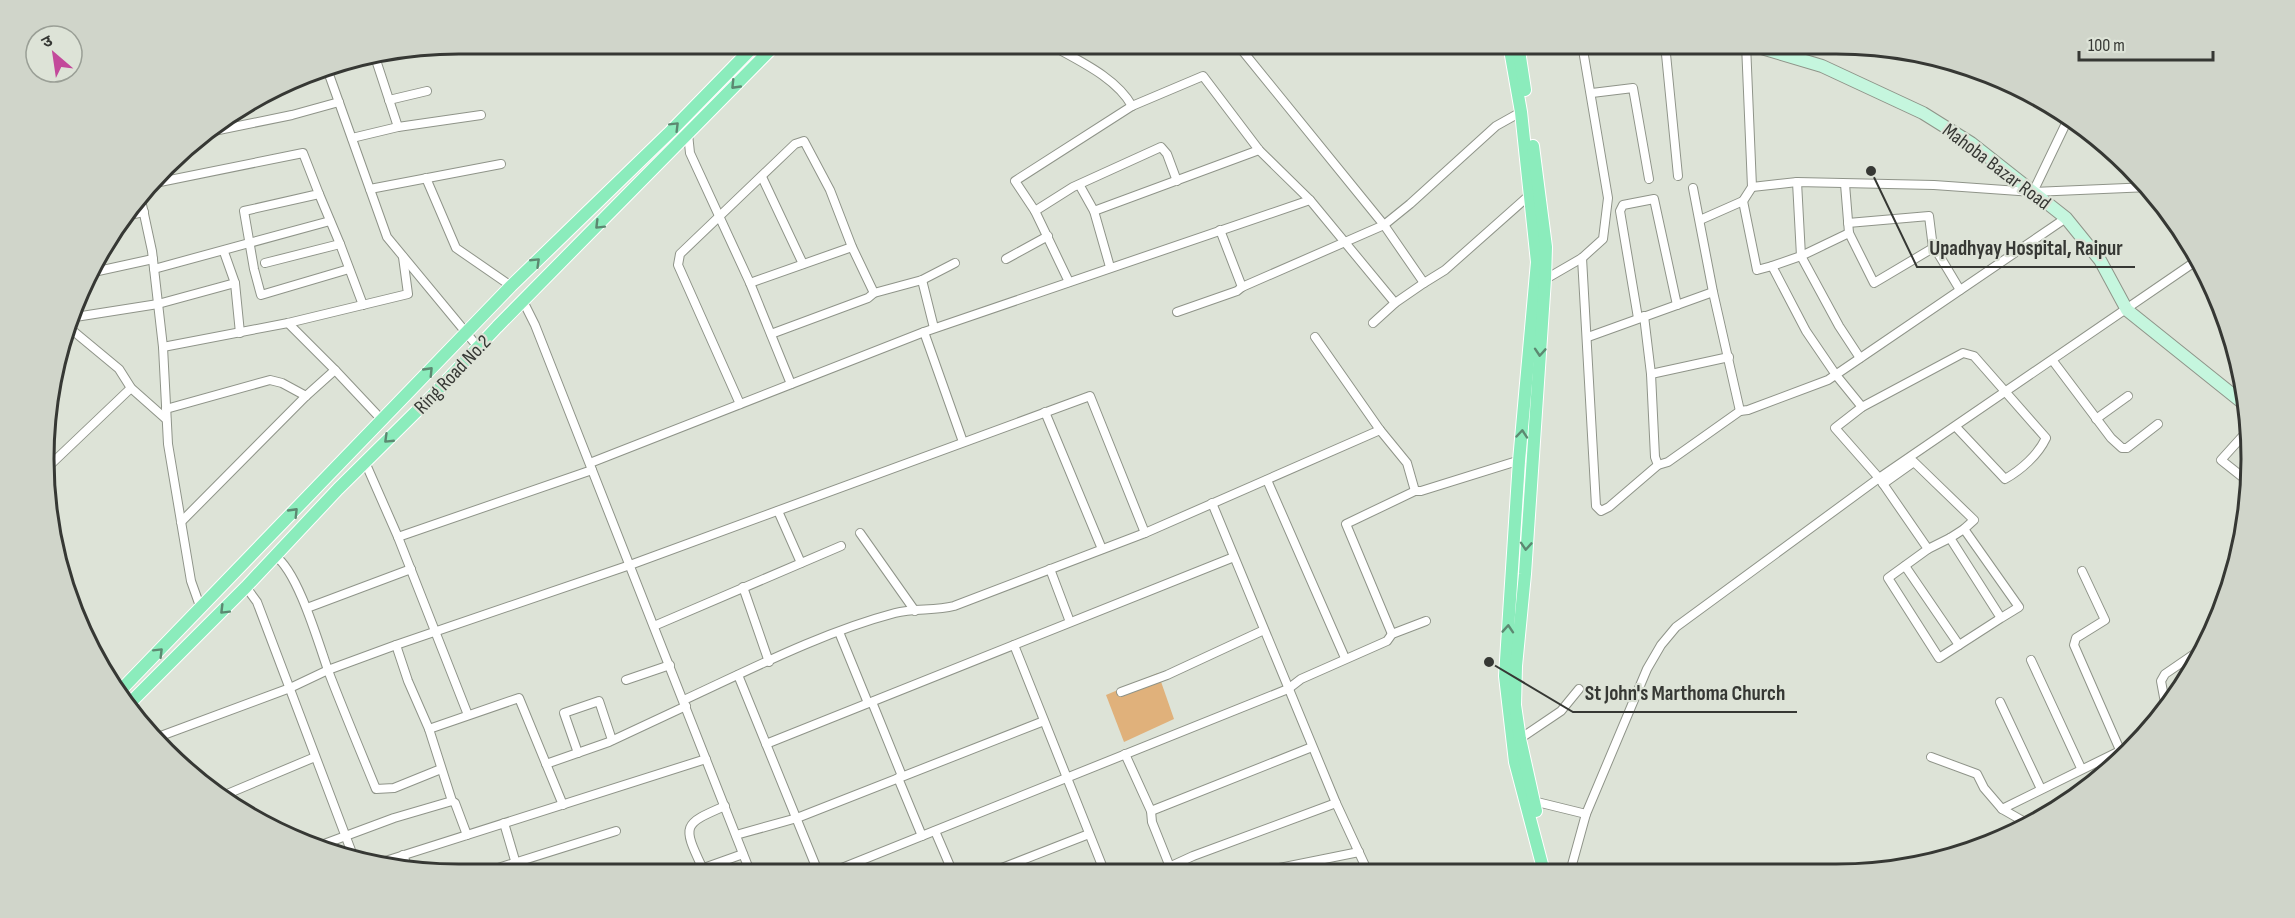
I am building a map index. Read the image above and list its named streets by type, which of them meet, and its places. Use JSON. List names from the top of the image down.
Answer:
{
  "streets": {
    "main road": ["Ring Road No.2"],
    "street": ["Mahoba Bazar Road"]
  },
  "places": ["Upadhyay Hospital, Raipur", "St John's Marthoma Church"],
  "scale_bar": "100 m",
  "north": "top left"
}
